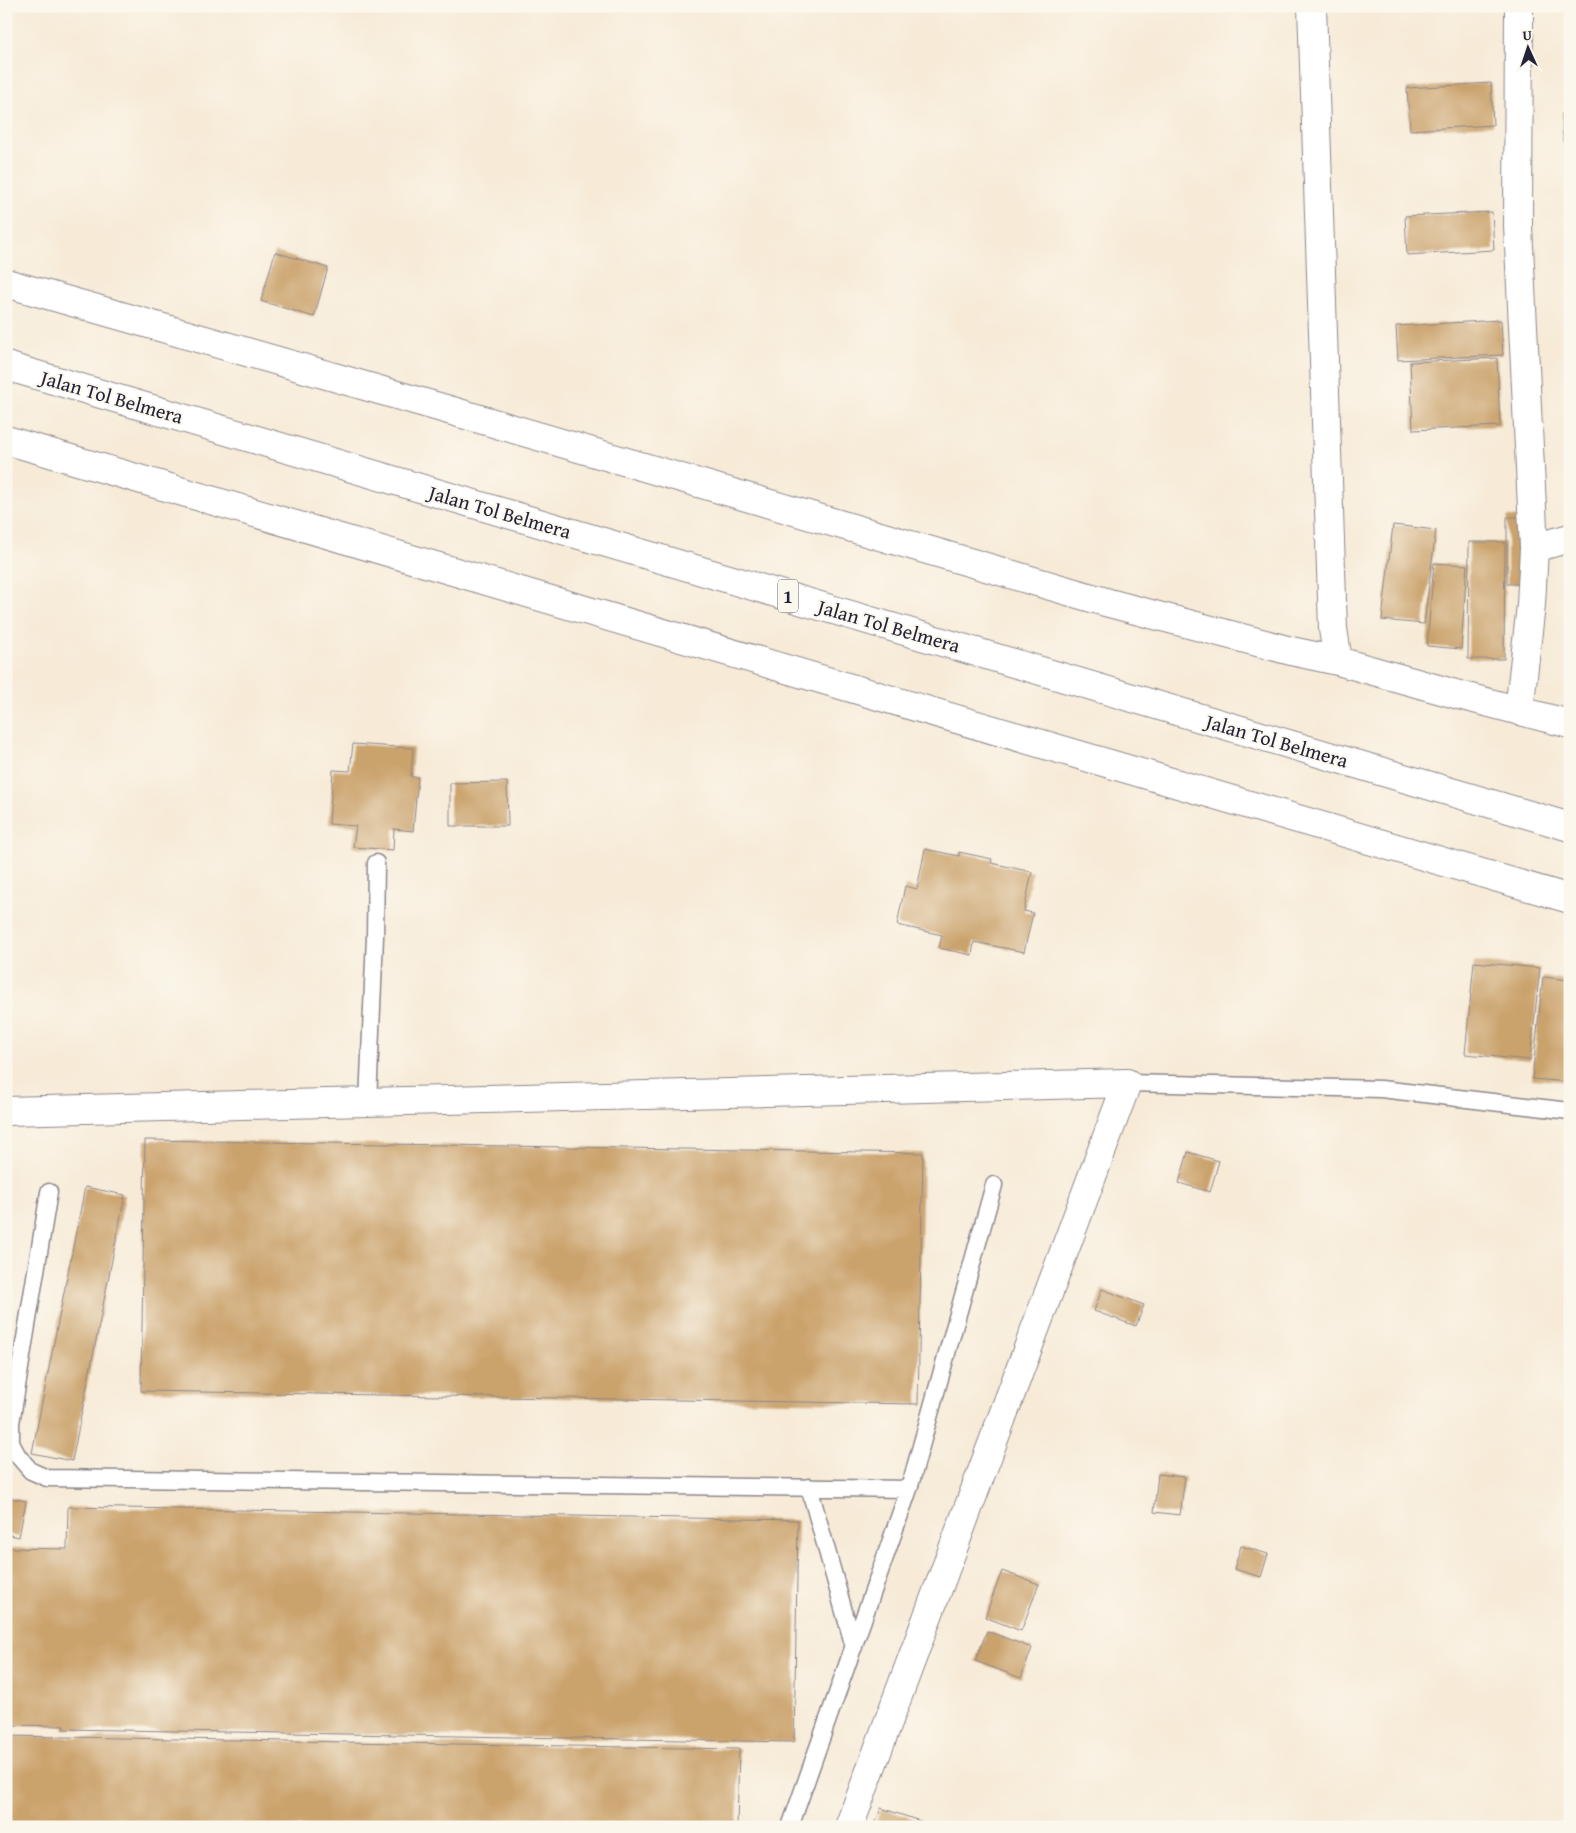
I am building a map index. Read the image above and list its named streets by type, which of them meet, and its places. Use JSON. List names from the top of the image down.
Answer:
{
  "streets": {
    "main road": ["Jalan Tol Belmera", "1"]
  },
  "north": "top"
}
